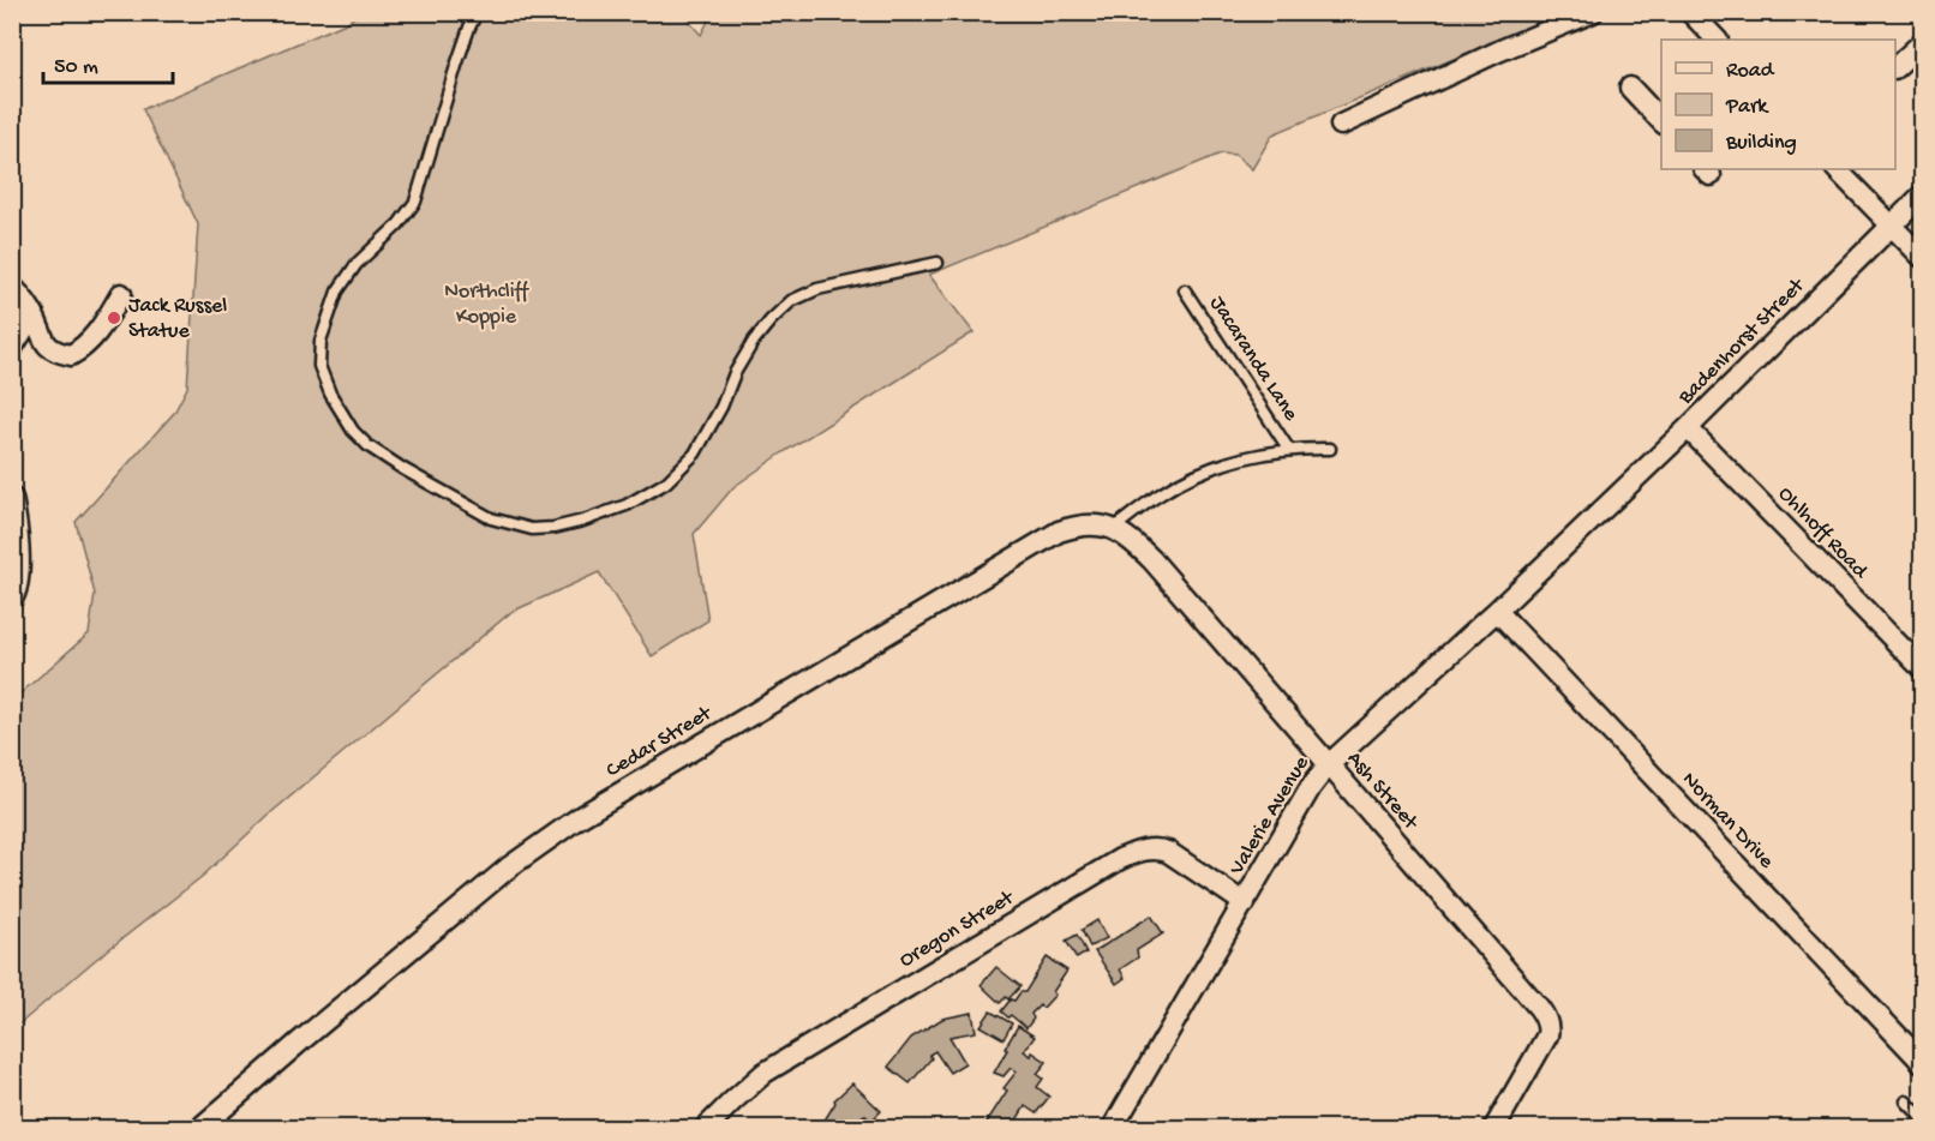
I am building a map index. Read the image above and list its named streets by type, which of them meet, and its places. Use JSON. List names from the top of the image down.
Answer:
{
  "streets": {
    "street": [
      "Badenhorst Street",
      "Ohlhoff Road",
      "Cedar Street",
      "Ash Street",
      "Valerie Avenue",
      "Norman Drive",
      "Oregon Street"
    ],
    "lane": ["Jacaranda Lane"]
  },
  "crossings": [
    ["Badenhorst Street", "Ohlhoff Road"],
    ["Badenhorst Street", "Valerie Avenue"],
    ["Jacaranda Lane", "Cedar Street"],
    ["Cedar Street", "Ash Street"],
    ["Ash Street", "Valerie Avenue"],
    ["Valerie Avenue", "Norman Drive"],
    ["Valerie Avenue", "Oregon Street"]
  ],
  "parks": ["Northcliff Koppie"],
  "places": ["Jack Russel Statue"],
  "legend": ["Road", "Park", "Building"],
  "scale_bar": "50 m"
}
